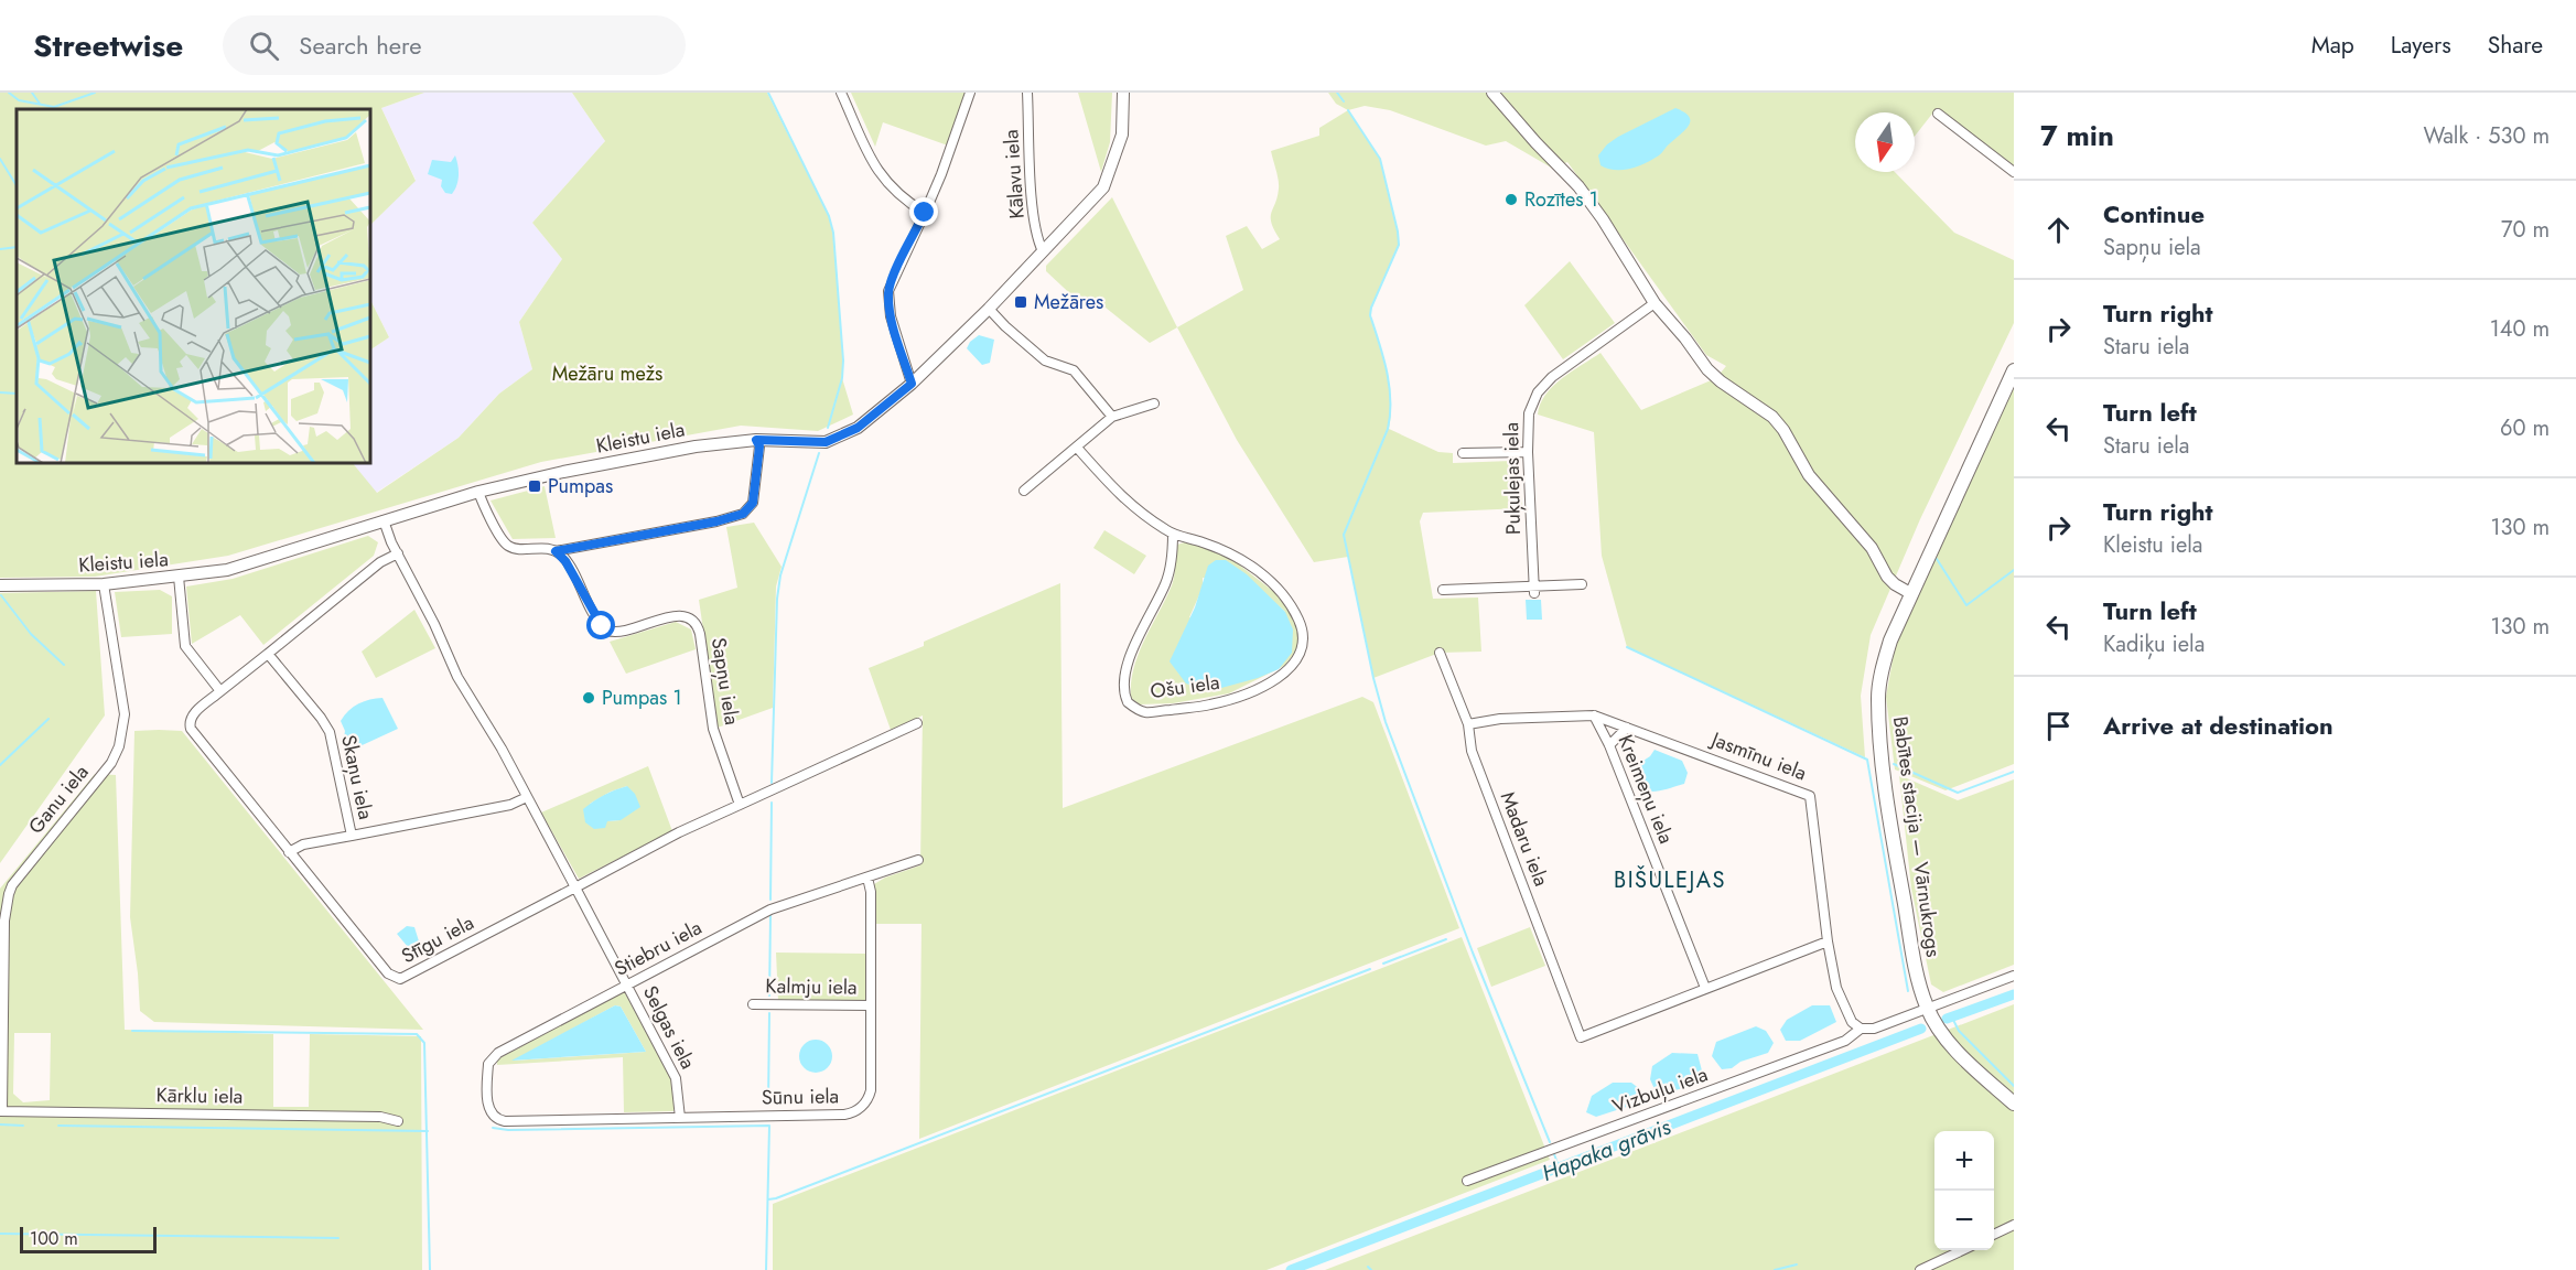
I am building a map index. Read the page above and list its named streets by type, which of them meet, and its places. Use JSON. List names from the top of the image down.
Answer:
{
  "streets": {
    "main road": ["Babītes stacija — Vārnukrogs"],
    "street": [
      "Kālavu iela",
      "Kleistu iela",
      "Puķulejas iela",
      "Sapņu iela",
      "Ošu iela",
      "Jasmīnu iela",
      "Skaņu iela",
      "Kreimeņu iela",
      "Ganu iela",
      "Madaru iela",
      "Stīgu iela",
      "Stiebru iela",
      "Kalmju iela",
      "Selgas iela",
      "Vizbuļu iela",
      "Kārklu iela",
      "Sūnu iela"
    ]
  },
  "crossings": [
    ["Kālavu iela", "Kleistu iela"],
    ["Kleistu iela", "Ganu iela"],
    ["Jasmīnu iela", "Kreimeņu iela"],
    ["Jasmīnu iela", "Madaru iela"],
    ["Jasmīnu iela", "Vizbuļu iela"],
    ["Skaņu iela", "Stīgu iela"],
    ["Kreimeņu iela", "Madaru iela"],
    ["Ganu iela", "Kārklu iela"],
    ["Stīgu iela", "Selgas iela"],
    ["Stiebru iela", "Selgas iela"],
    ["Stiebru iela", "Sūnu iela"],
    ["Kalmju iela", "Sūnu iela"],
    ["Selgas iela", "Sūnu iela"]
  ],
  "districts": ["BIŠULEJAS"],
  "water": ["Hapaka grāvis"],
  "parks": ["Mežāru mežs"],
  "places": {
    "other": ["Rozītes 1", "Pumpas 1"],
    "transit": ["Mežāres", "Pumpas"]
  },
  "scale_bar": "100 m",
  "north": "bottom",
  "page": {
    "header": "Streetwise",
    "search": "Search here",
    "nav": ["Map", "Layers", "Share"],
    "heading": ["7 min", "Walk · 530 m"],
    "list": [
      ["Continue", "Sapņu iela", "70 m"],
      ["Turn right", "Staru iela", "140 m"],
      ["Turn left", "Staru iela", "60 m"],
      ["Turn right", "Kleistu iela", "130 m"],
      ["Turn left", "Kadiķu iela", "130 m"],
      "Arrive at destination"
    ],
    "map_buttons": ["+", "−"],
    "scale": "100 m"
  }
}
